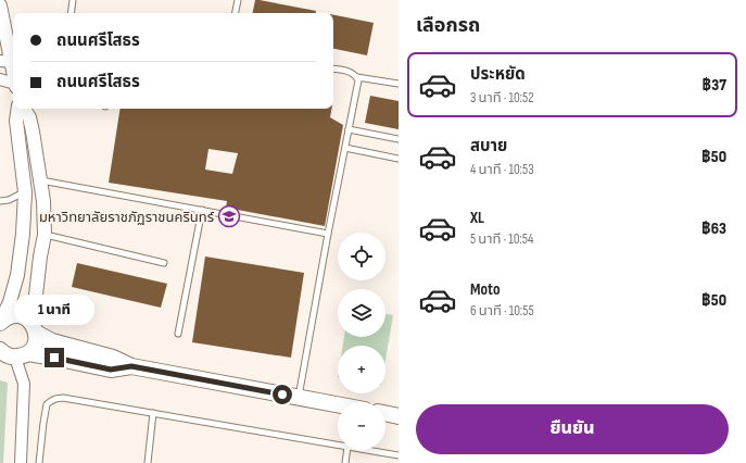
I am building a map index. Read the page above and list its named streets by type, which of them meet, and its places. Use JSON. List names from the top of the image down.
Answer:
{
  "places": {
    "school or university": ["มหาวิทยาลัยราชภัฏราชนครินทร์"]
  },
  "page": {
    "heading": "เลือกรถ",
    "banner": ["ถนนศรีโสธร", "ถนนศรีโสธร"],
    "list": [
      {
        "name": "ประหยัด",
        "note": "3 นาที · 10:52",
        "value": "฿37"
      },
      {
        "name": "สบาย",
        "note": "4 นาที · 10:53",
        "value": "฿50"
      },
      {
        "name": "XL",
        "note": "5 นาที · 10:54",
        "value": "฿63"
      },
      {
        "name": "Moto",
        "note": "6 นาที · 10:55",
        "value": "฿50"
      }
    ],
    "map_buttons": ["+", "−"],
    "bubble": "1 นาที",
    "buttons": "ยืนยัน"
  }
}
